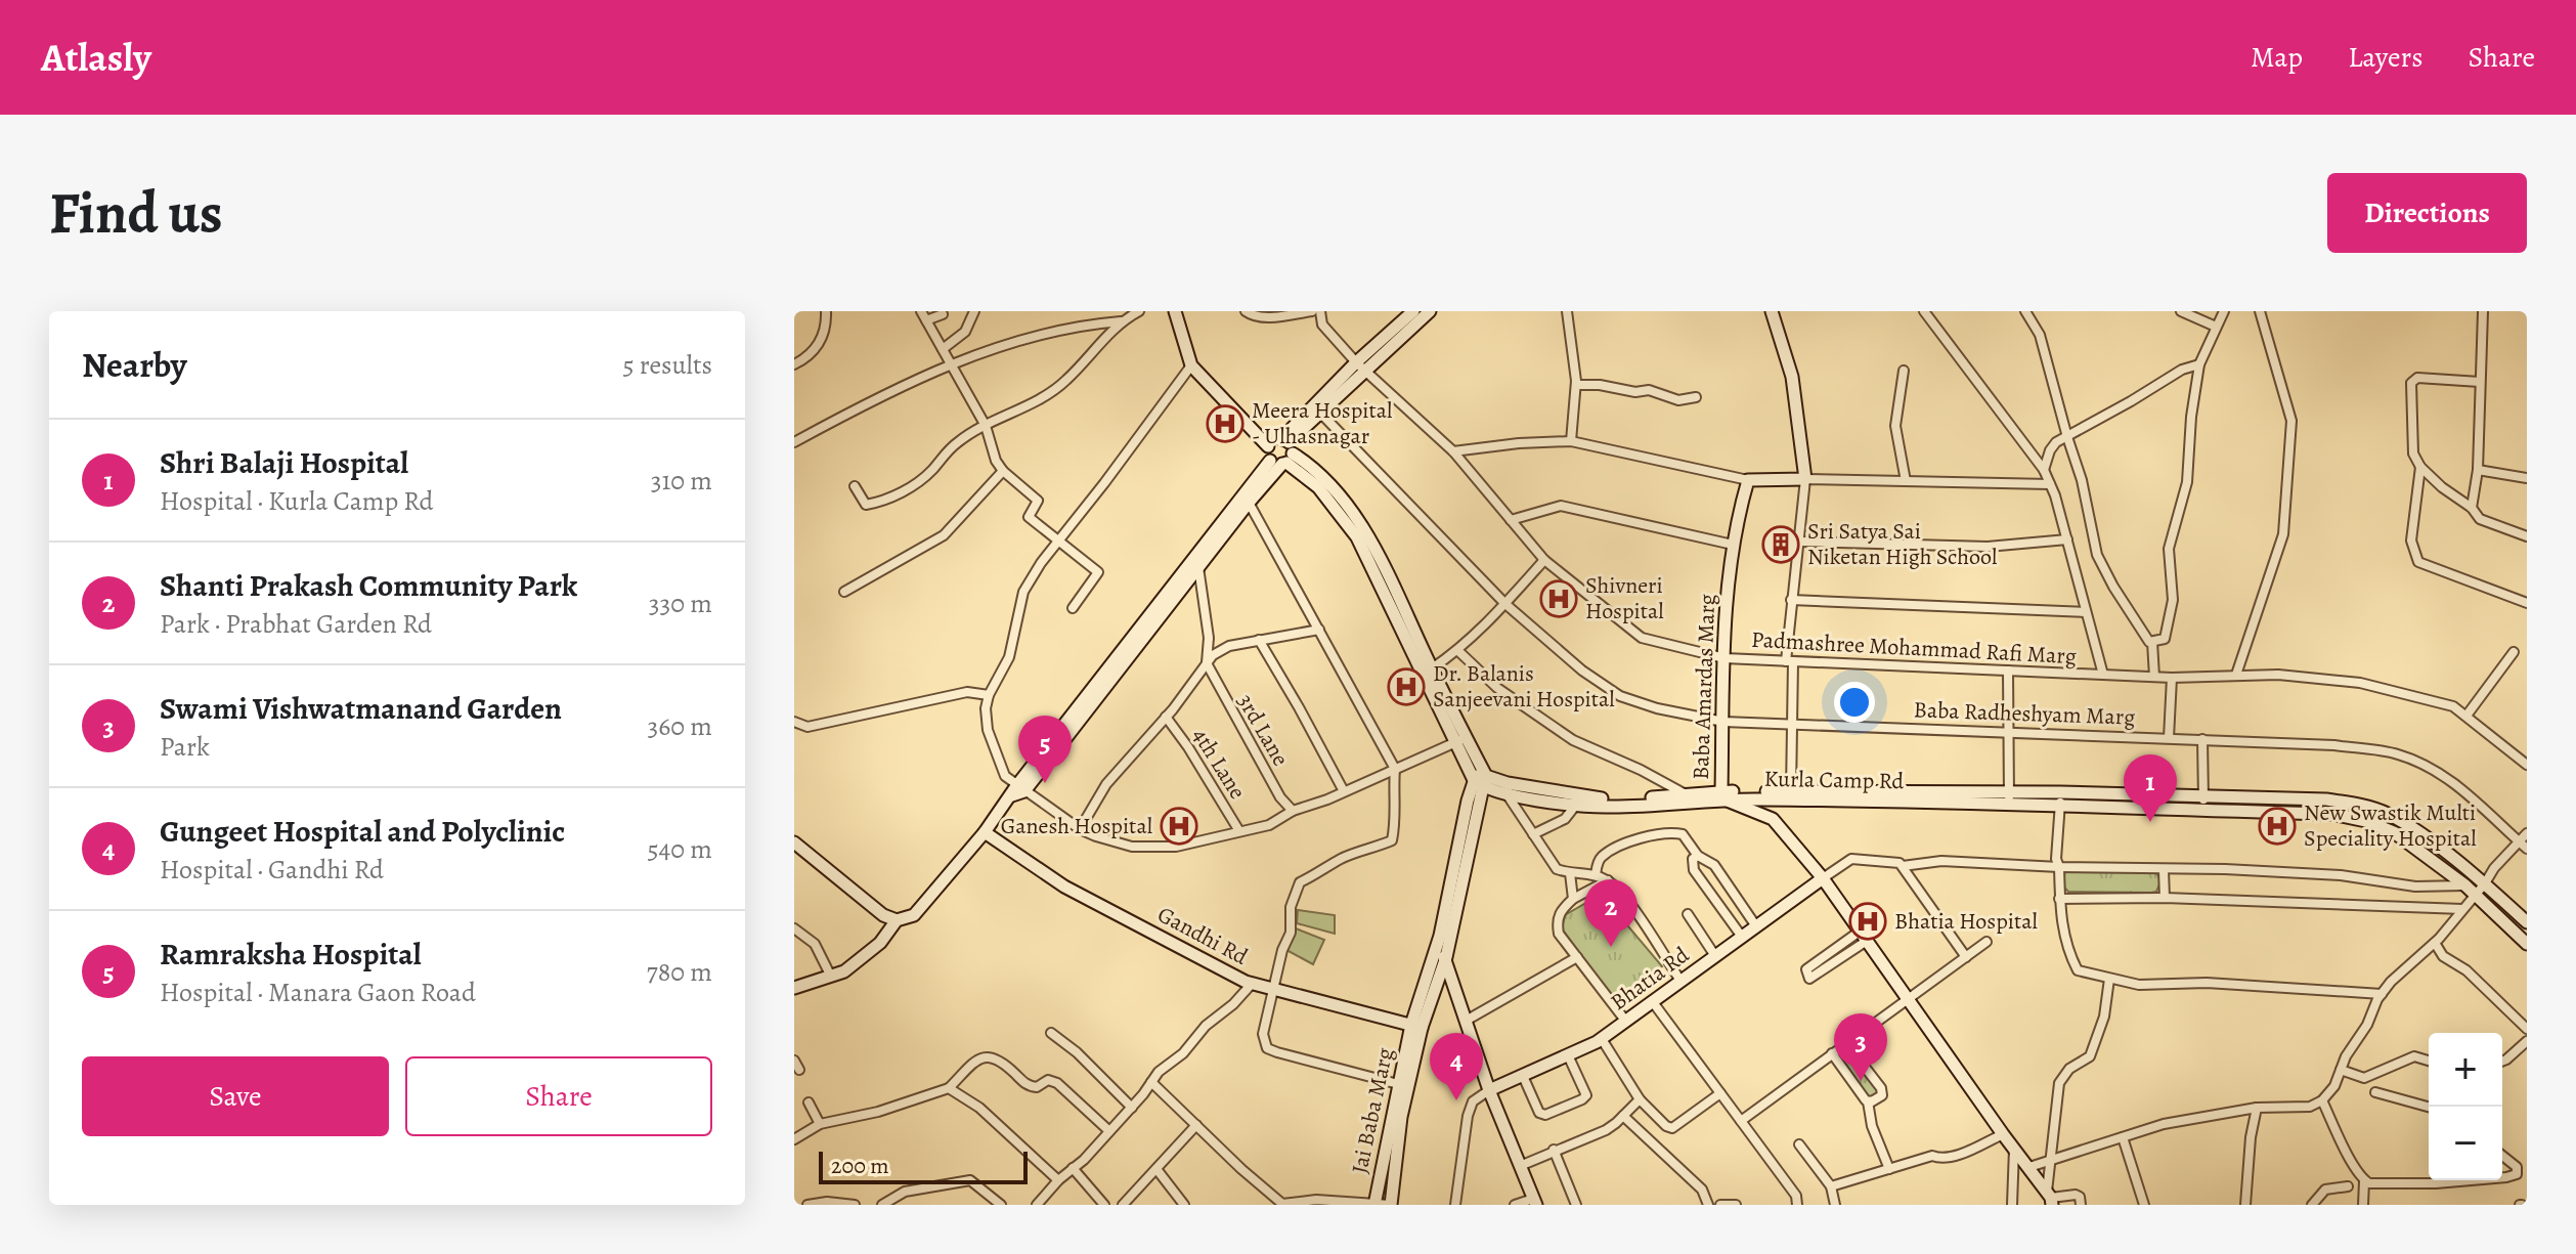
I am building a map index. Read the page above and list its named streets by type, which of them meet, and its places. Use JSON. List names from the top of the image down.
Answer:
{
  "streets": {
    "street": [
      "Padmashree Mohammad Rafi Marg",
      "Baba Amardas Marg",
      "Baba Radheshyam Marg",
      "3rd Lane",
      "4th Lane",
      "Kurla Camp Rd",
      "Gandhi Rd",
      "Bhatia Rd",
      "Jai Baba Marg"
    ]
  },
  "crossings": [
    ["Padmashree Mohammad Rafi Marg", "Baba Amardas Marg"],
    ["Baba Amardas Marg", "Baba Radheshyam Marg"],
    ["Baba Amardas Marg", "Kurla Camp Rd"],
    ["Kurla Camp Rd", "Jai Baba Marg"],
    ["Gandhi Rd", "Jai Baba Marg"]
  ],
  "places": {
    "hospital": [
      "Meera Hospital - Ulhasnagar",
      "Shivneri Hospital",
      "Dr. Balanis Sanjeevani Hospital",
      "Ganesh Hospital",
      "New Swastik Multi Speciality Hospital",
      "Bhatia Hospital"
    ],
    "building": ["Sri Satya Sai Niketan High School"]
  },
  "scale_bar": "200 m",
  "page": {
    "header": "Atlasly",
    "nav": ["Map", "Layers", "Share"],
    "buttons": [
      "Directions",
      ["Save", "Share"]
    ],
    "title": "Find us",
    "heading": ["Nearby", "5 results"],
    "list": [
      {
        "mark": "1",
        "name": "Shri Balaji Hospital",
        "note": "Hospital · Kurla Camp Rd",
        "value": "310 m"
      },
      {
        "mark": "2",
        "name": "Shanti Prakash Community Park",
        "note": "Park · Prabhat Garden Rd",
        "value": "330 m"
      },
      {
        "mark": "3",
        "name": "Swami Vishwatmanand Garden",
        "note": "Park",
        "value": "360 m"
      },
      {
        "mark": "4",
        "name": "Gungeet Hospital and Polyclinic",
        "note": "Hospital · Gandhi Rd",
        "value": "540 m"
      },
      {
        "mark": "5",
        "name": "Ramraksha Hospital",
        "note": "Hospital · Manara Gaon Road",
        "value": "780 m"
      }
    ],
    "pins": [
      "5",
      "1",
      "2",
      "3",
      "4"
    ],
    "map_buttons": ["+", "−"],
    "scale": "200 m"
  }
}
